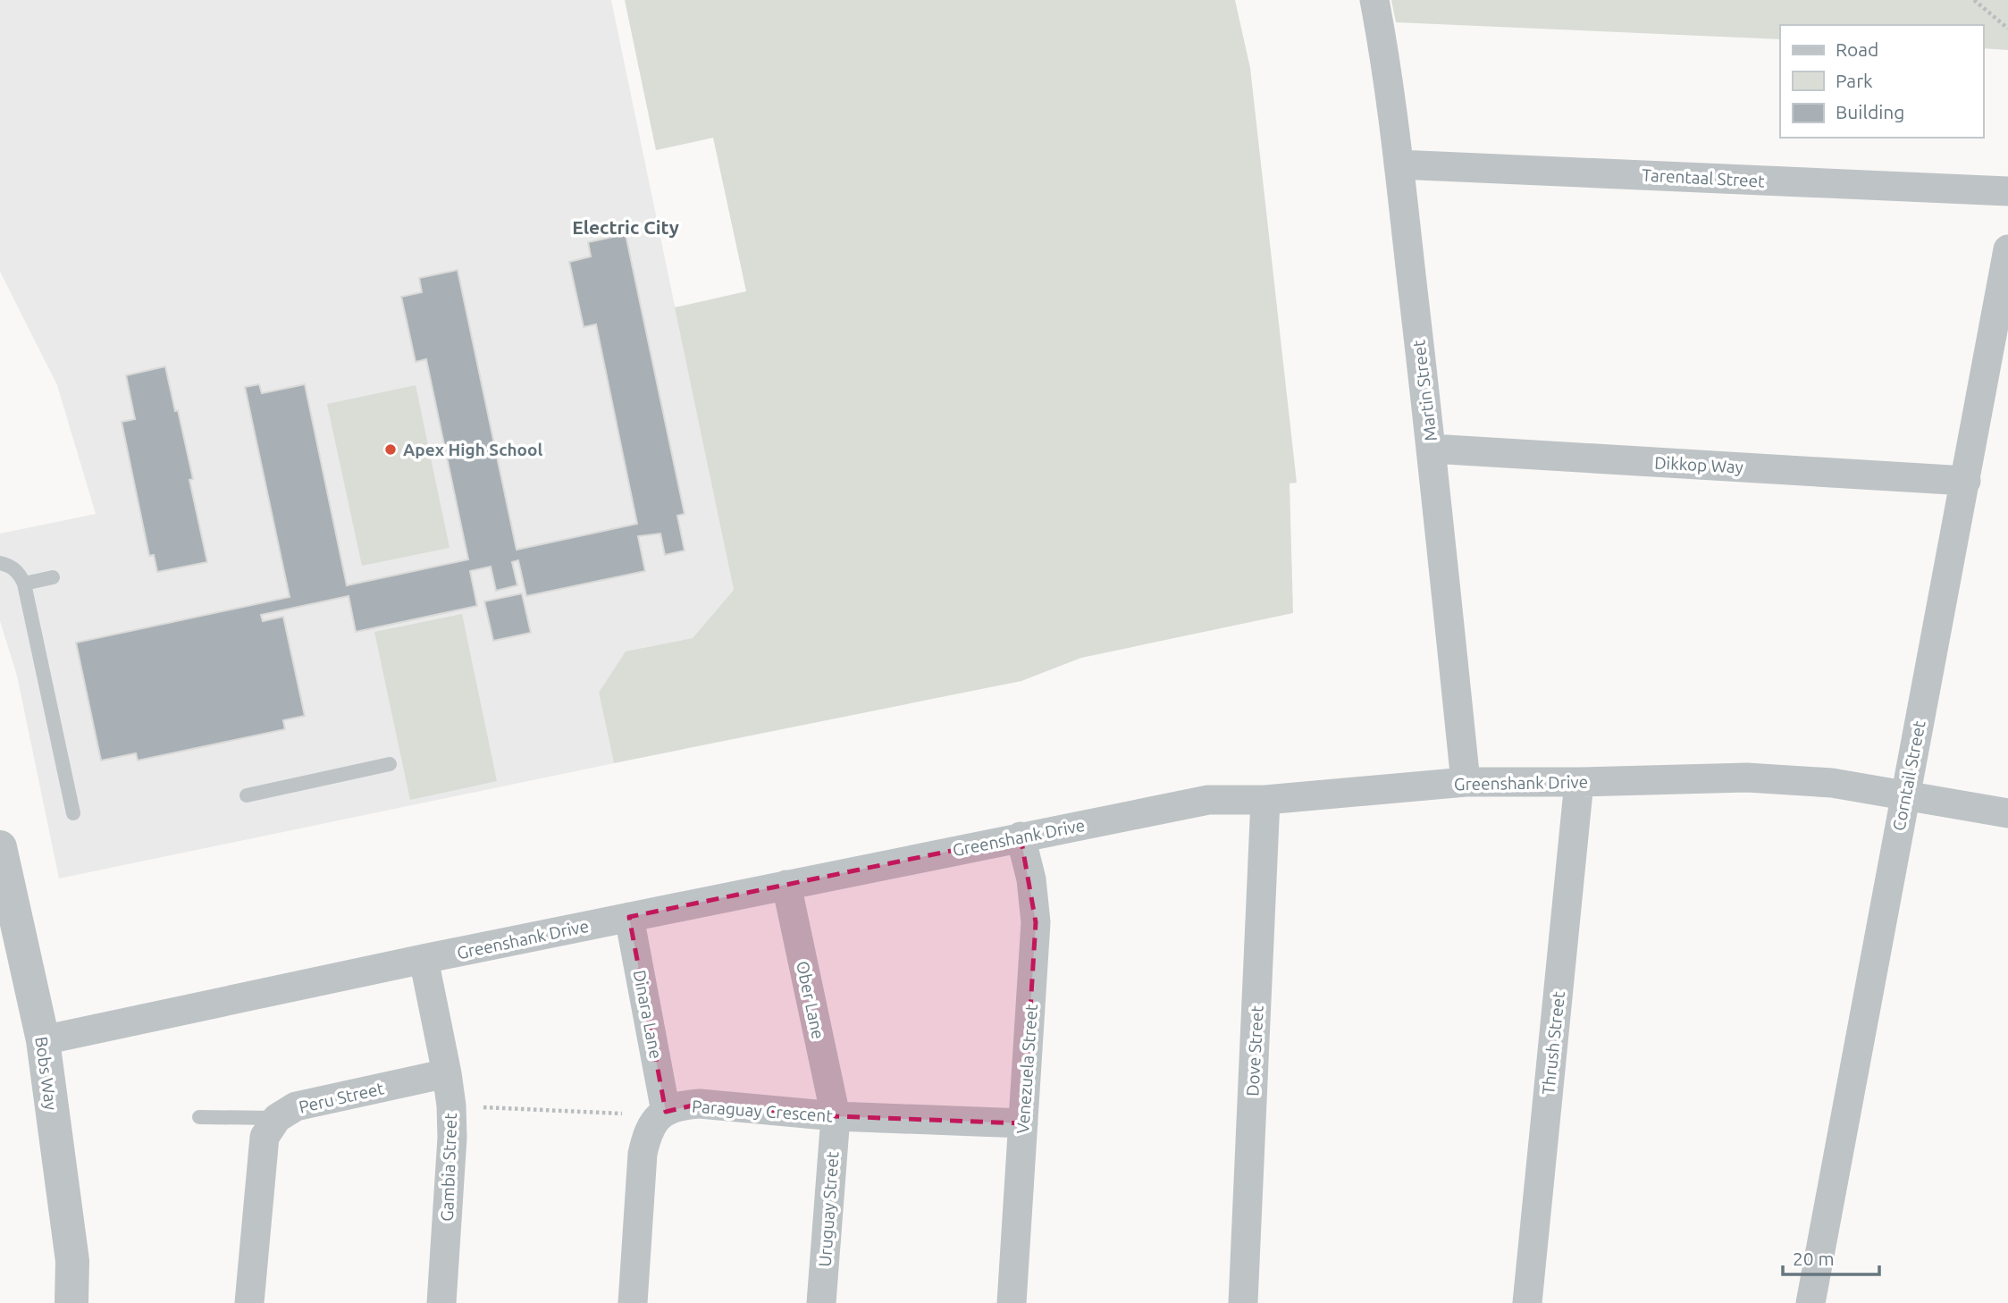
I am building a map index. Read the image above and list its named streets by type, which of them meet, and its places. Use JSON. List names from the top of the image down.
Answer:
{
  "streets": {
    "street": [
      "Tarentaal Street",
      "Martin Street",
      "Dikkop Way",
      "Corntail Street",
      "Greenshank Drive",
      "Ober Lane",
      "Dinara Lane",
      "Thrush Street",
      "Dove Street",
      "Venezuela Street",
      "Bobs Way",
      "Peru Street",
      "Paraguay Crescent",
      "Gambia Street",
      "Uruguay Street"
    ]
  },
  "crossings": [
    ["Tarentaal Street", "Martin Street"],
    ["Martin Street", "Dikkop Way"],
    ["Martin Street", "Greenshank Drive"],
    ["Dikkop Way", "Corntail Street"],
    ["Corntail Street", "Greenshank Drive"],
    ["Greenshank Drive", "Ober Lane"],
    ["Greenshank Drive", "Dinara Lane"],
    ["Greenshank Drive", "Thrush Street"],
    ["Greenshank Drive", "Dove Street"],
    ["Greenshank Drive", "Venezuela Street"],
    ["Greenshank Drive", "Bobs Way"],
    ["Greenshank Drive", "Gambia Street"],
    ["Ober Lane", "Paraguay Crescent"],
    ["Ober Lane", "Uruguay Street"],
    ["Dinara Lane", "Paraguay Crescent"],
    ["Venezuela Street", "Paraguay Crescent"],
    ["Peru Street", "Gambia Street"],
    ["Paraguay Crescent", "Uruguay Street"]
  ],
  "districts": ["Electric City"],
  "places": ["Apex High School"],
  "legend": ["Road", "Park", "Building"],
  "scale_bar": "20 m"
}
